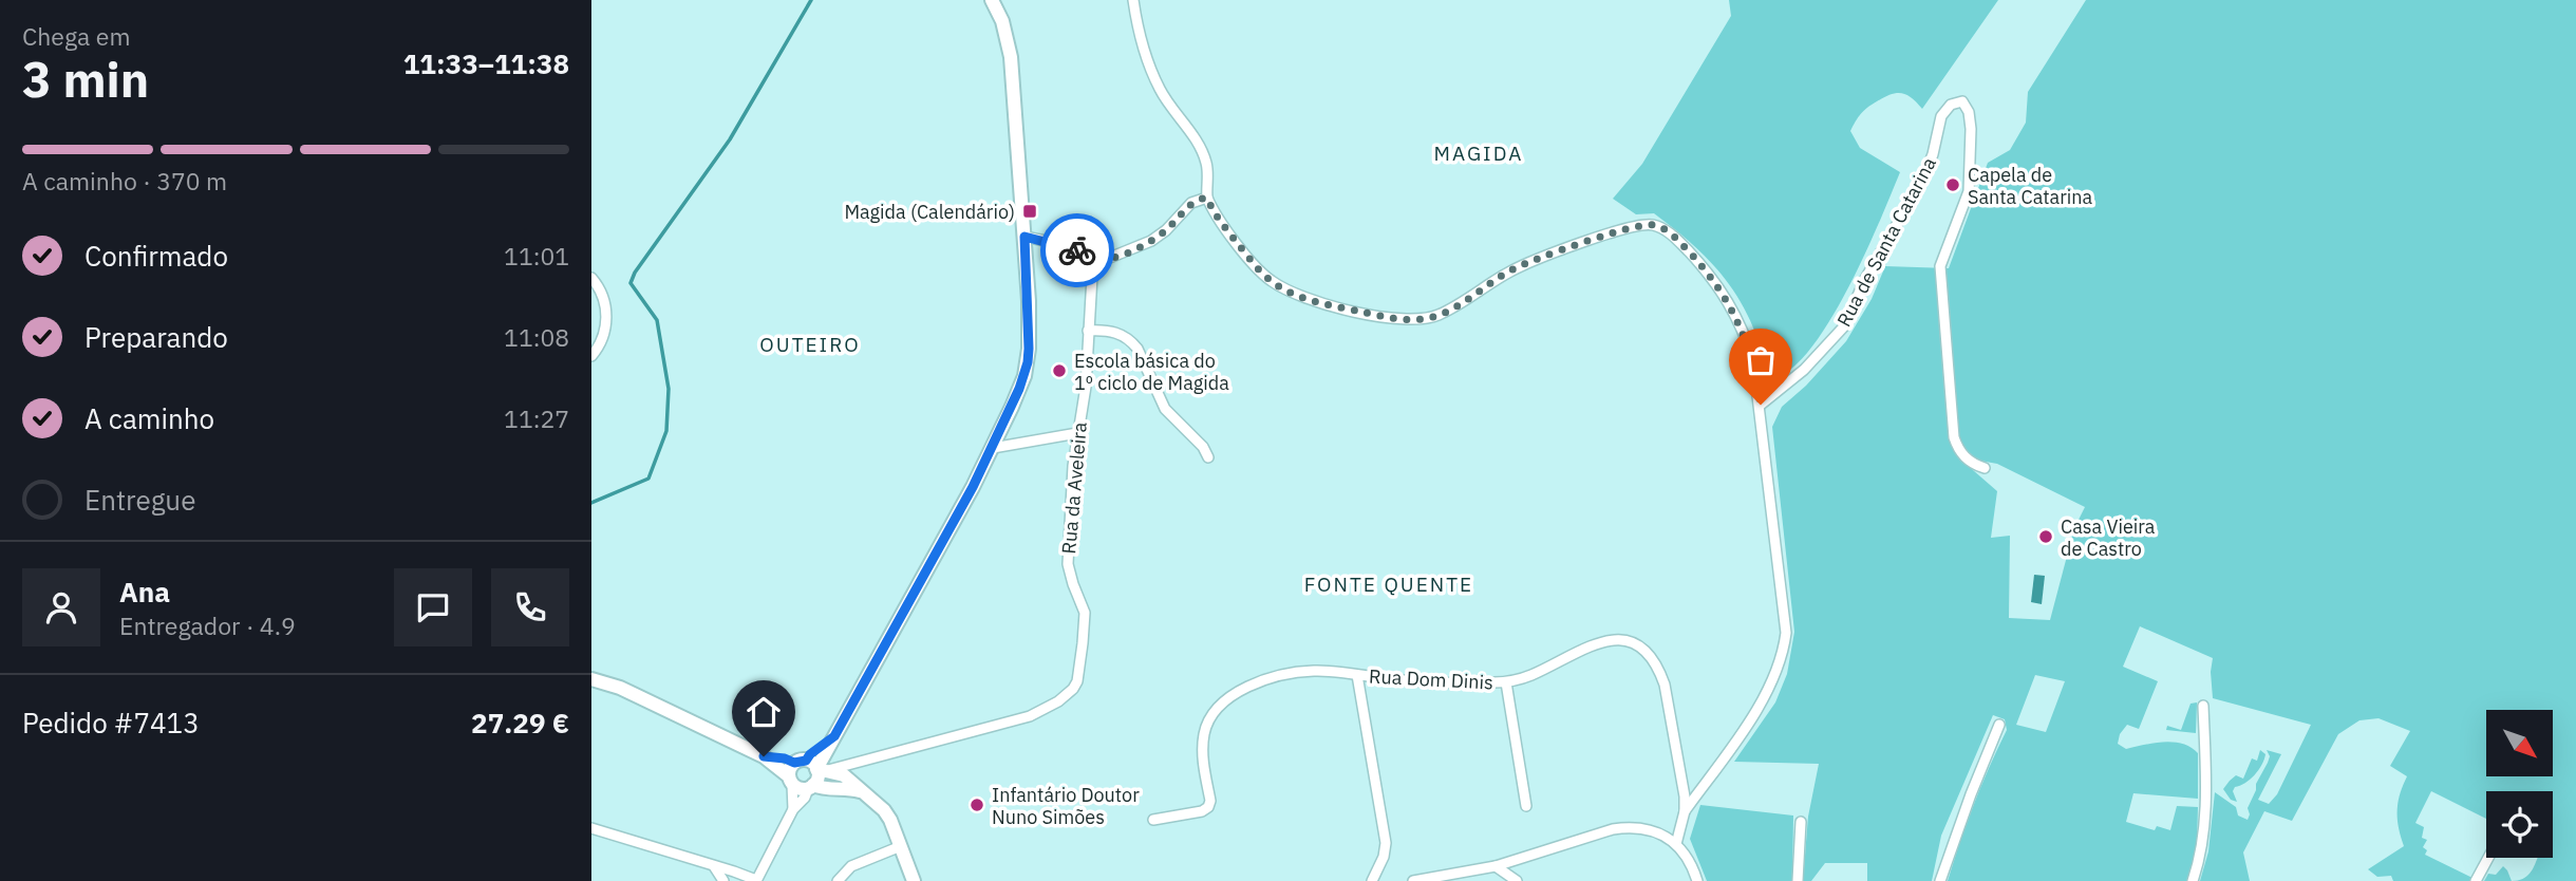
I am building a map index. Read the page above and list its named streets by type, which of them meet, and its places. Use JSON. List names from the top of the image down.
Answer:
{
  "streets": {
    "street": ["Rua de Santa Catarina", "Rua da Aveleira", "Rua Dom Dinis"]
  },
  "districts": ["MAGIDA", "OUTEIRO", "FONTE QUENTE"],
  "places": {
    "other": [
      "Capela de Santa Catarina",
      "Escola básica do 1º ciclo de Magida",
      "Casa Vieira de Castro",
      "Infantário Doutor Nuno Simões"
    ],
    "transit": ["Magida (Calendário)"]
  },
  "north": "bottom right",
  "page": {
    "heading": ["3 min", "Chega em", "11:33–11:38"],
    "panel": [
      "Ana",
      "Entregador · 4.9",
      "Pedido #7413",
      "27.29 €"
    ],
    "bar": "A caminho · 370 m",
    "list": [
      ["Confirmado", "11:01"],
      ["Preparando", "11:08"],
      ["A caminho", "11:27"],
      "Entregue"
    ]
  }
}
